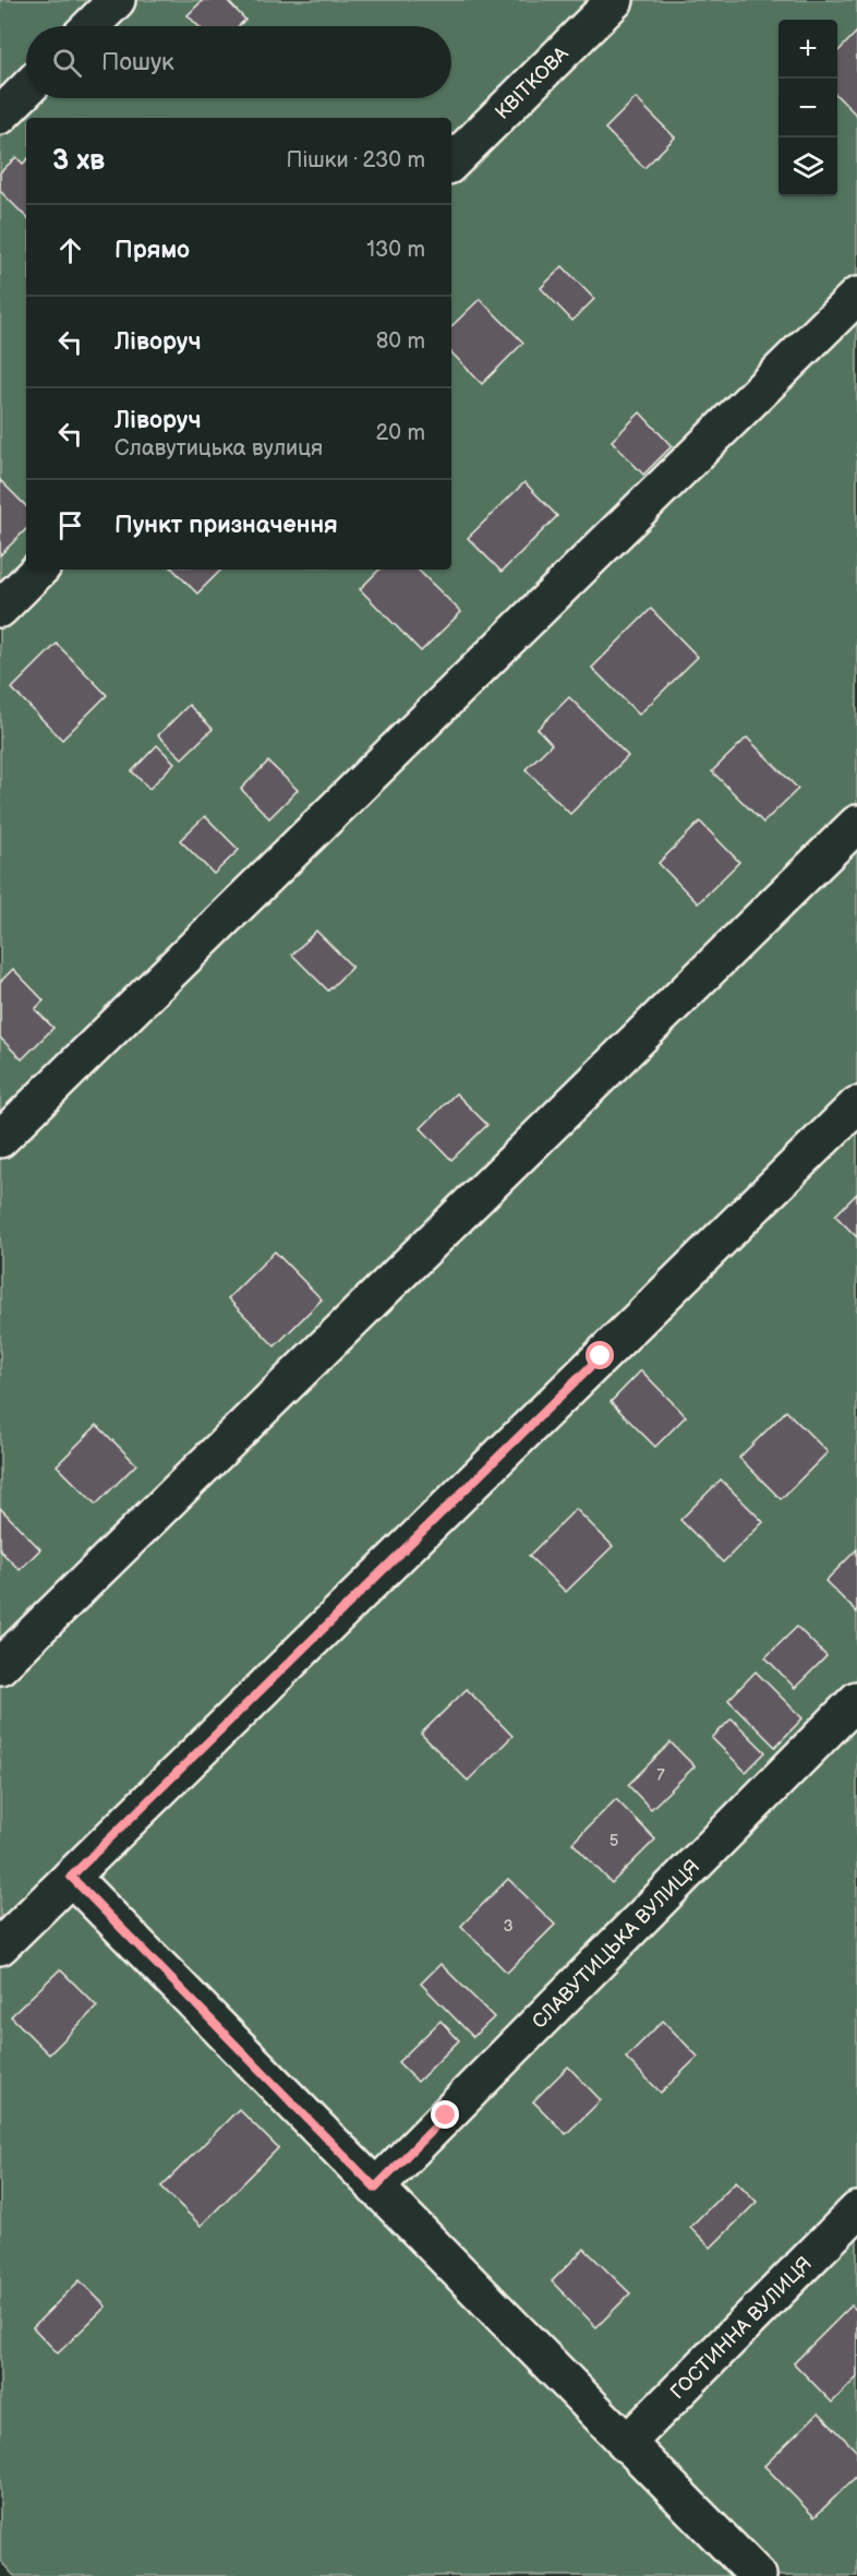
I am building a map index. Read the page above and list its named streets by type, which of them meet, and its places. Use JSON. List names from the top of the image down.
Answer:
{
  "streets": {
    "street": ["КВІТКОВА", "СЛАВУТИЦЬКА ВУЛИЦЯ", "ГОСТИННА ВУЛИЦЯ"]
  },
  "house_numbers": ["7", "5", "3"],
  "page": {
    "map_buttons": ["+", "−"],
    "search": "Пошук",
    "heading": ["3 хв", "Пішки · 230 m"],
    "list": [
      ["Прямо", "130 m"],
      ["Ліворуч", "80 m"],
      ["Ліворуч", "Славутицька вулиця", "20 m"],
      "Пункт призначення"
    ]
  }
}
